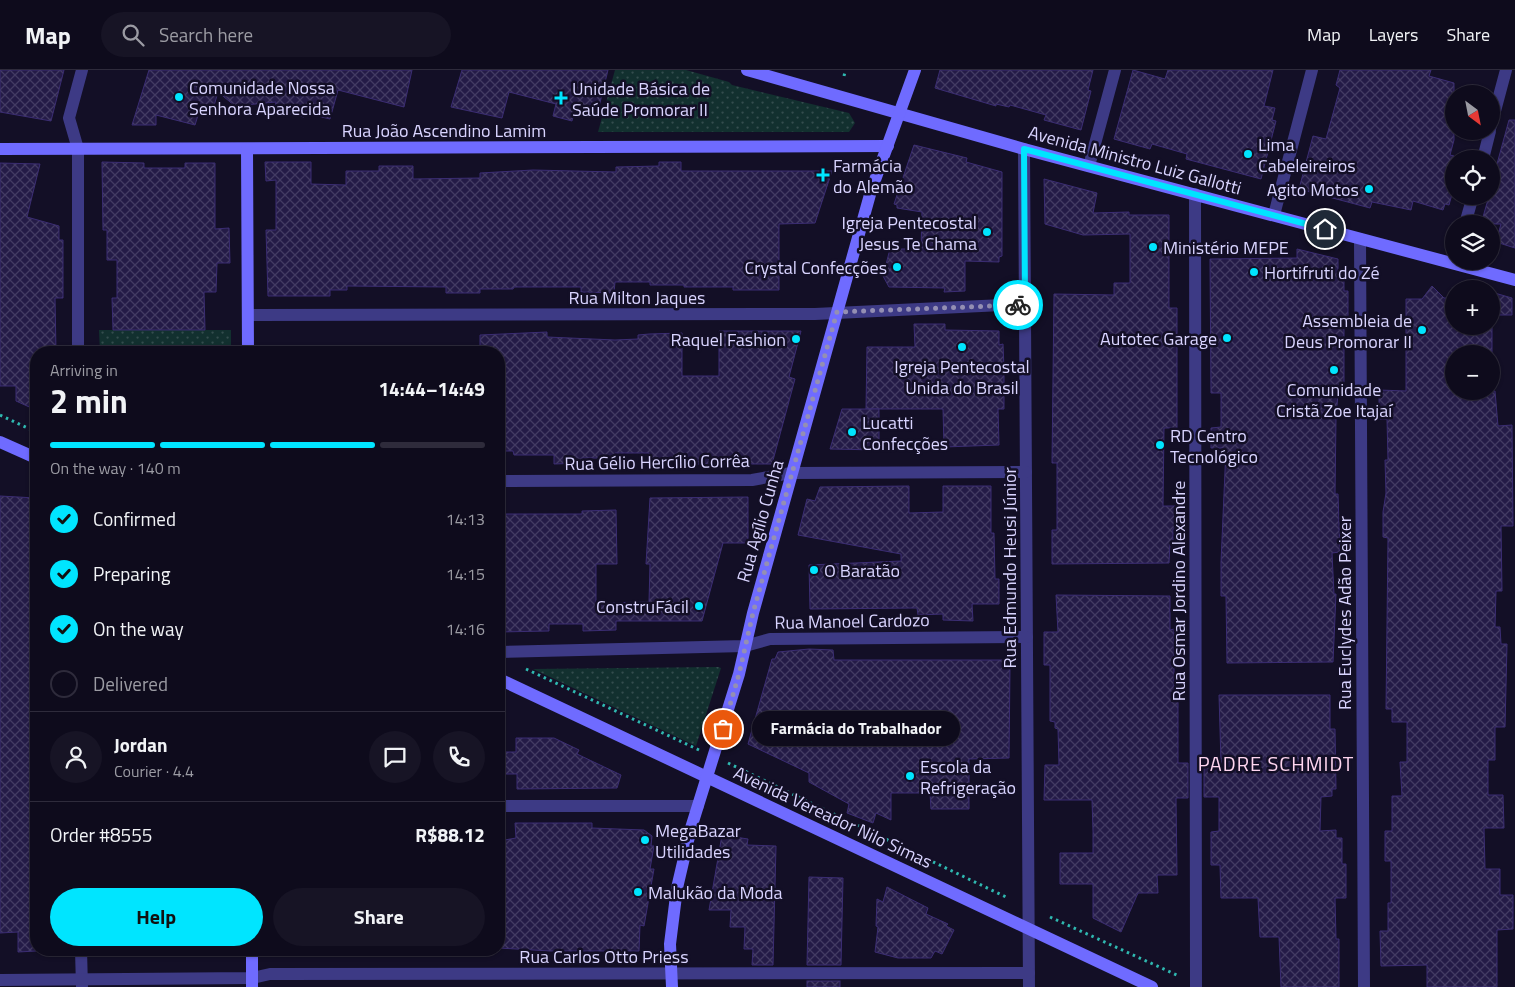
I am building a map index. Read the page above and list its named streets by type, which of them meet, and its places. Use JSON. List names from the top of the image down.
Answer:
{
  "streets": {
    "street": [
      "Rua João Ascendino Lamim",
      "Avenida Ministro Luiz Gallotti",
      "Rua Milton Jaques",
      "Rua Gélio Hercílio Corrêa",
      "Rua Agílio Cunha",
      "Rua Edmundo Heusi Júnior",
      "Rua Osmar Jordino Alexandre",
      "Rua Euclydes Adão Peixer",
      "Rua Manoel Cardozo",
      "Avenida Vereador Nilo Simas",
      "Rua Carlos Otto Priess"
    ]
  },
  "crossings": [
    ["Rua João Ascendino Lamim", "Rua Agílio Cunha"],
    ["Avenida Ministro Luiz Gallotti", "Rua Agílio Cunha"],
    ["Avenida Ministro Luiz Gallotti", "Rua Edmundo Heusi Júnior"],
    ["Avenida Ministro Luiz Gallotti", "Rua Osmar Jordino Alexandre"],
    ["Avenida Ministro Luiz Gallotti", "Rua Euclydes Adão Peixer"],
    ["Rua Milton Jaques", "Rua Agílio Cunha"],
    ["Rua Milton Jaques", "Rua Edmundo Heusi Júnior"],
    ["Rua Gélio Hercílio Corrêa", "Rua Agílio Cunha"],
    ["Rua Gélio Hercílio Corrêa", "Rua Edmundo Heusi Júnior"],
    ["Rua Agílio Cunha", "Rua Manoel Cardozo"],
    ["Rua Agílio Cunha", "Avenida Vereador Nilo Simas"],
    ["Rua Agílio Cunha", "Rua Carlos Otto Priess"],
    ["Rua Edmundo Heusi Júnior", "Rua Manoel Cardozo"],
    ["Rua Edmundo Heusi Júnior", "Avenida Vereador Nilo Simas"],
    ["Rua Edmundo Heusi Júnior", "Rua Carlos Otto Priess"]
  ],
  "districts": ["PADRE SCHMIDT"],
  "places": {
    "other": [
      "Comunidade Nossa Senhora Aparecida",
      "Lima Cabeleireiros",
      "Agito Motos",
      "Igreja Pentecostal Jesus Te Chama",
      "Ministério MEPE",
      "Crystal Confecções",
      "Hortifruti do Zé",
      "Assembleia de Deus Promorar II",
      "Autotec Garage",
      "Raquel Fashion",
      "Igreja Pentecostal Unida do Brasil",
      "Comunidade Cristã Zoe Itajaí",
      "Lucatti Confecções",
      "RD Centro Tecnológico",
      "O Baratão",
      "ConstruFácil",
      "Farmácia do Trabalhador",
      "Escola da Refrigeração",
      "MegaBazar Utilidades",
      "Malukão da Moda"
    ],
    "health": ["Unidade Básica de Saúde Promorar II", "Farmácia do Alemão"]
  },
  "north": "bottom right",
  "page": {
    "header": "Map",
    "search": "Search here",
    "nav": ["Map", "Layers", "Share"],
    "map_buttons": ["+", "−"],
    "heading": ["2 min", "Arriving in", "14:44–14:49"],
    "panel": [
      "Jordan",
      "Courier · 4.4",
      "Order #8555",
      "R$88.12"
    ],
    "bar": "On the way · 140 m",
    "list": [
      ["Confirmed", "14:13"],
      ["Preparing", "14:15"],
      ["On the way", "14:16"],
      "Delivered"
    ],
    "bubble": "Farmácia do Trabalhador",
    "buttons": ["Help", "Share"]
  }
}
